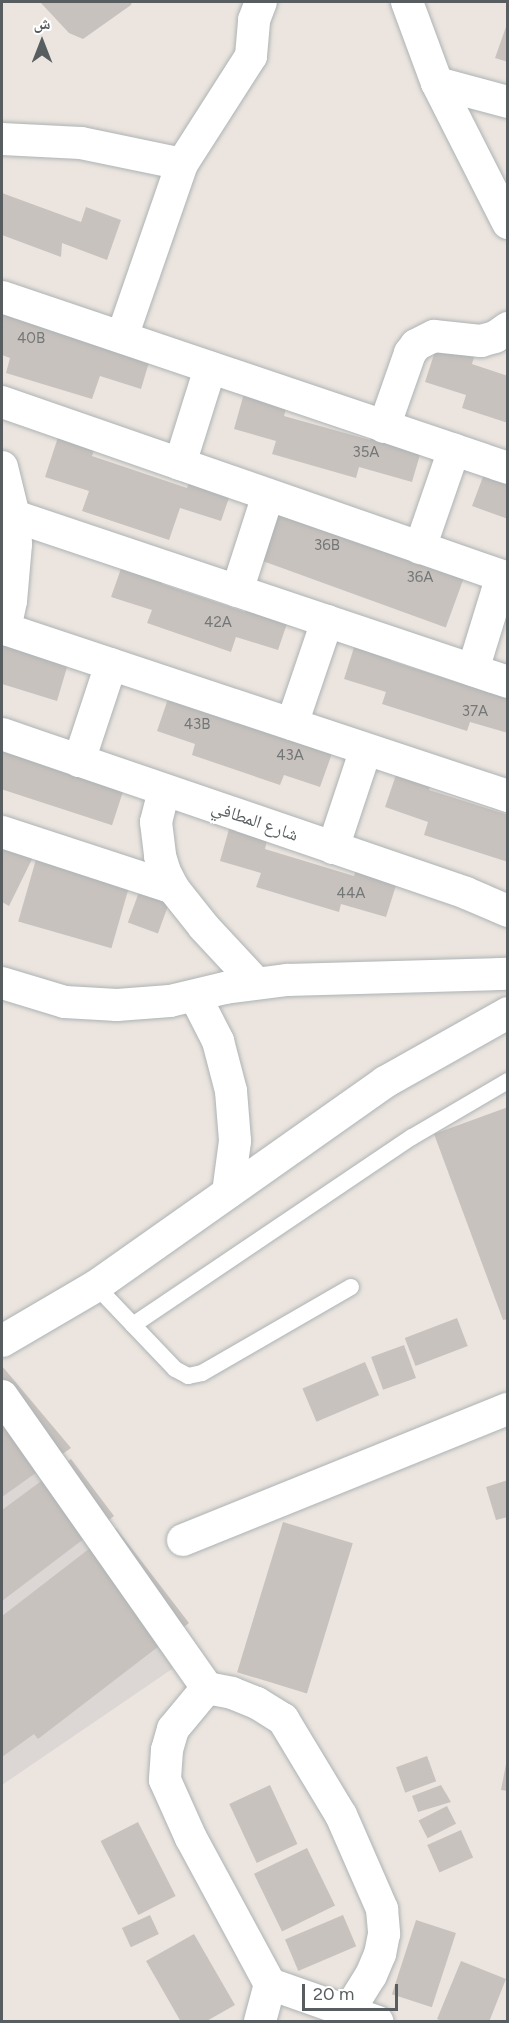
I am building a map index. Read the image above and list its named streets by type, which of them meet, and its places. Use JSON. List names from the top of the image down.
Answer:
{
  "streets": {
    "street": ["شارع المطافي"]
  },
  "house_numbers": [
    "40B",
    "35A",
    "36B",
    "36A",
    "42A",
    "37A",
    "43B",
    "43A",
    "44A"
  ],
  "scale_bar": "20 m",
  "north": "top"
}
